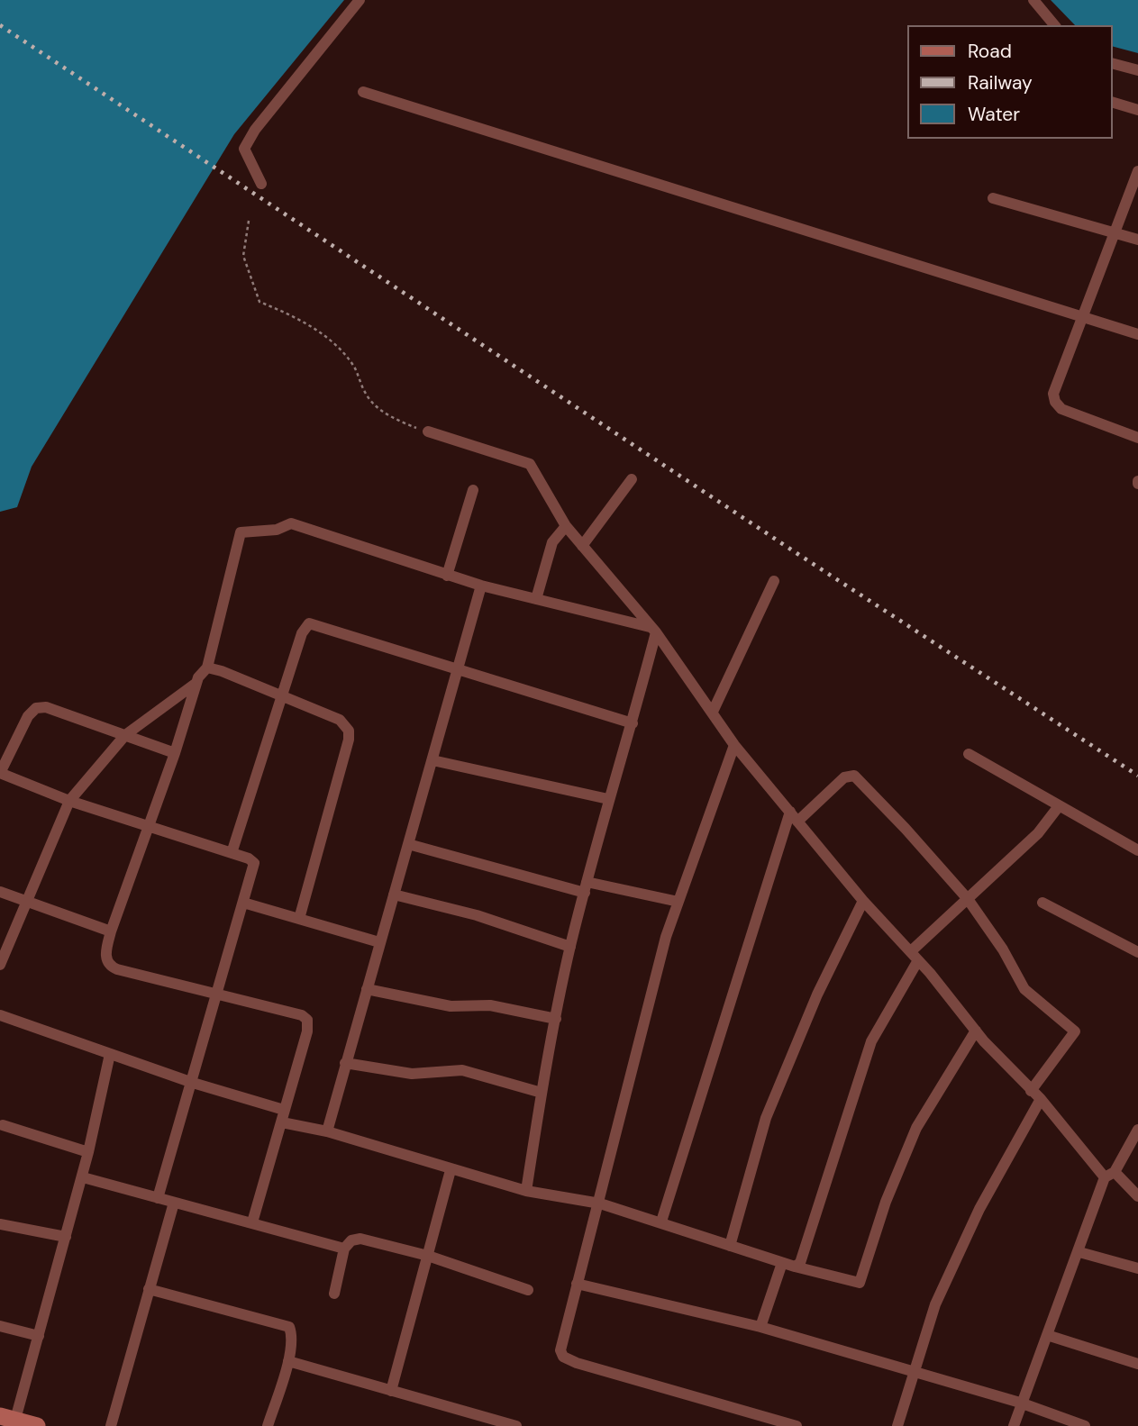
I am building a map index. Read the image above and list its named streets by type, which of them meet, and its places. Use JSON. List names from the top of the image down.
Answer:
{
  "legend": ["Road", "Railway", "Water"]
}
